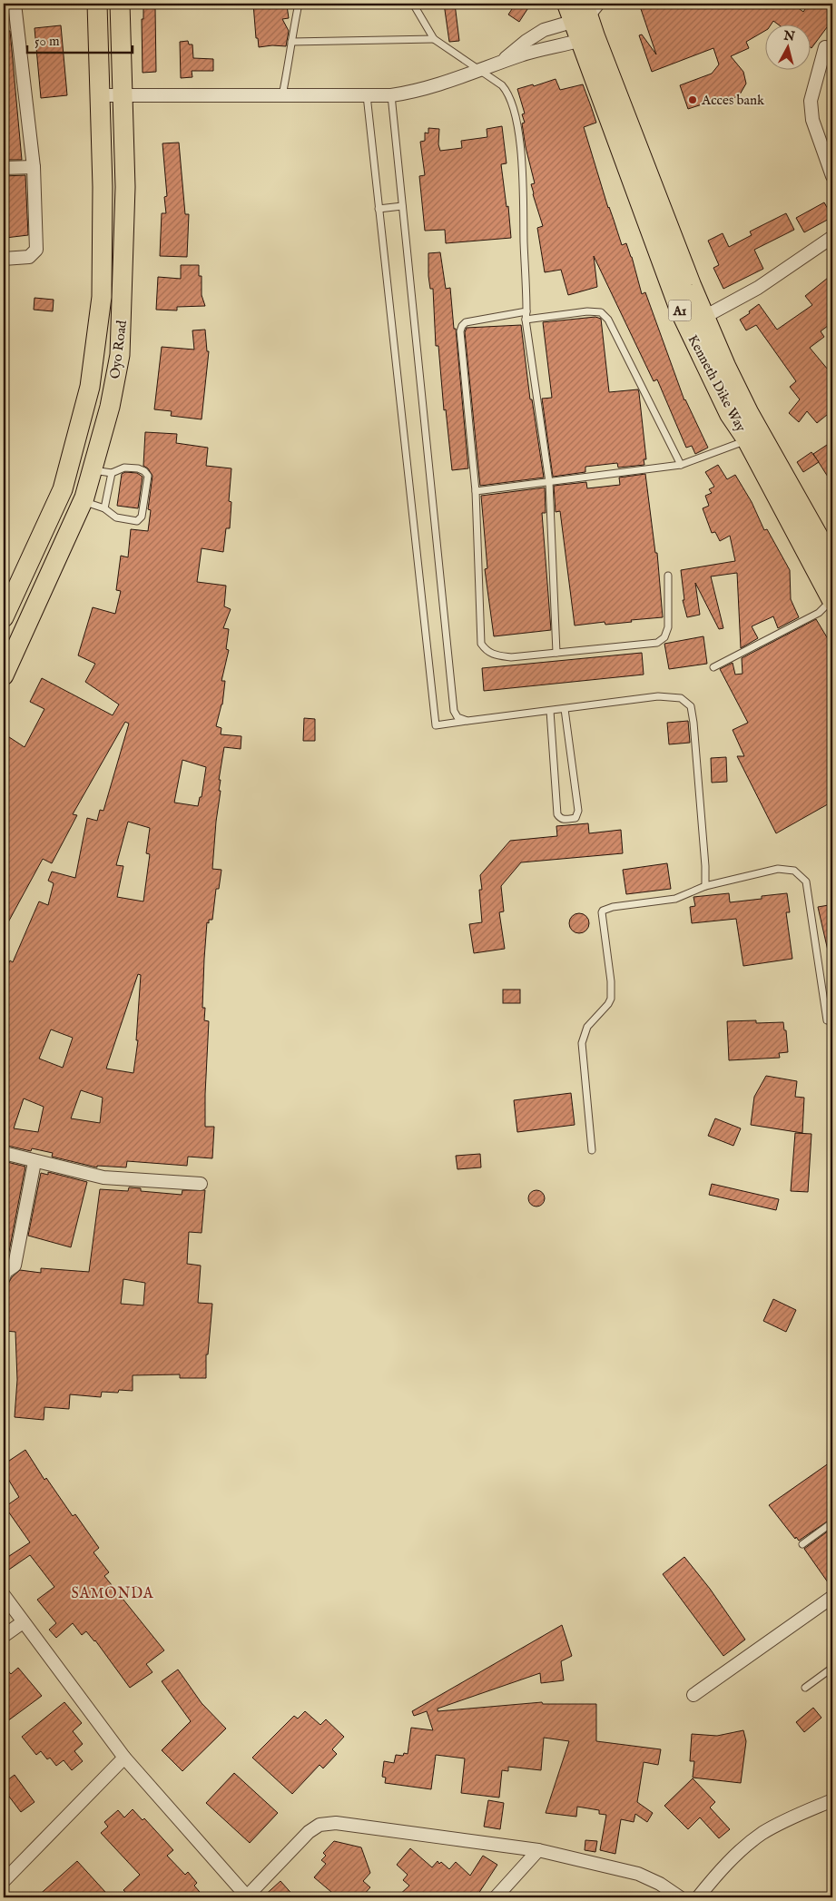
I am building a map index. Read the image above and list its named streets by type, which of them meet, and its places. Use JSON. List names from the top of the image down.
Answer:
{
  "streets": {
    "highway": ["A1", "Kenneth Dike Way"],
    "main road": ["Oyo Road"]
  },
  "districts": ["SAMONDA"],
  "places": ["Acces bank"],
  "scale_bar": "50 m",
  "north": "top"
}
